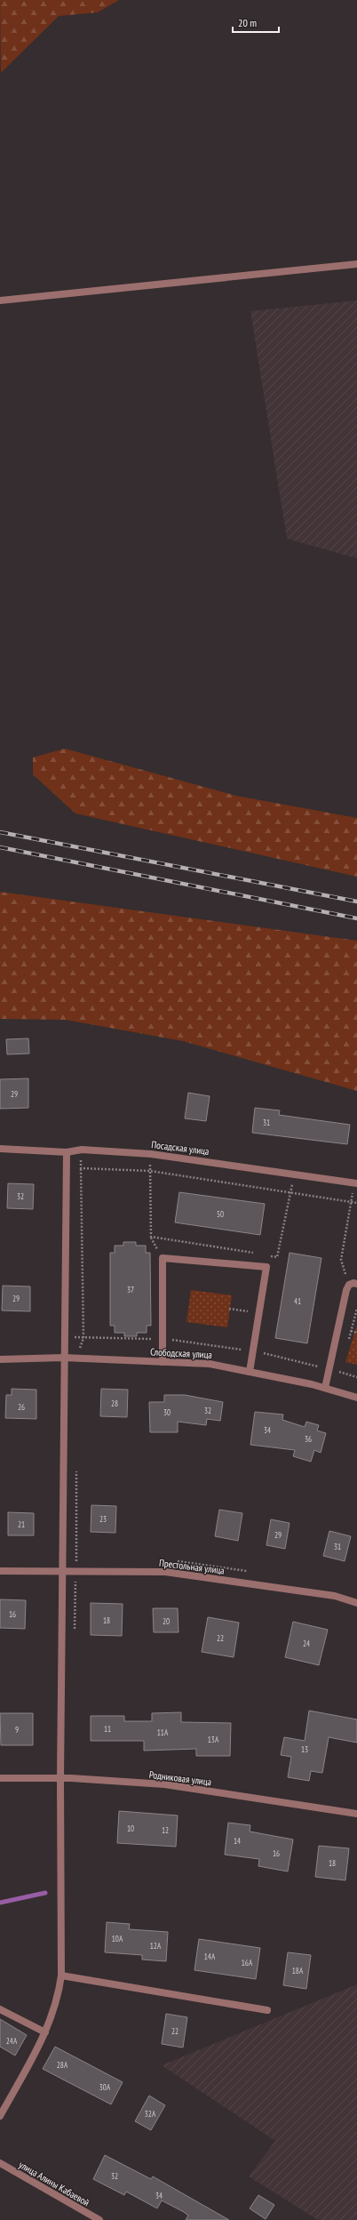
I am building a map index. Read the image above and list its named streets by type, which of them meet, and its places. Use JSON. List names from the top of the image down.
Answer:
{
  "streets": {
    "street": [
      "Посадская улица",
      "Слободская улица",
      "Престольная улица",
      "Родниковая улица",
      "улица Алины Кабаевой"
    ]
  },
  "house_numbers": [
    "29",
    "31",
    "32",
    "50",
    "37",
    "29",
    "41",
    "28",
    "26",
    "32",
    "30",
    "34",
    "36",
    "23",
    "21",
    "29",
    "31",
    "16",
    "18",
    "20",
    "22",
    "24",
    "11",
    "9",
    "11А",
    "13А",
    "13",
    "10",
    "12",
    "14",
    "16",
    "18",
    "10А",
    "12А",
    "14А",
    "16А",
    "18А",
    "22",
    "24А",
    "28А",
    "30А",
    "32А",
    "32",
    "34"
  ],
  "scale_bar": "20 m"
}
